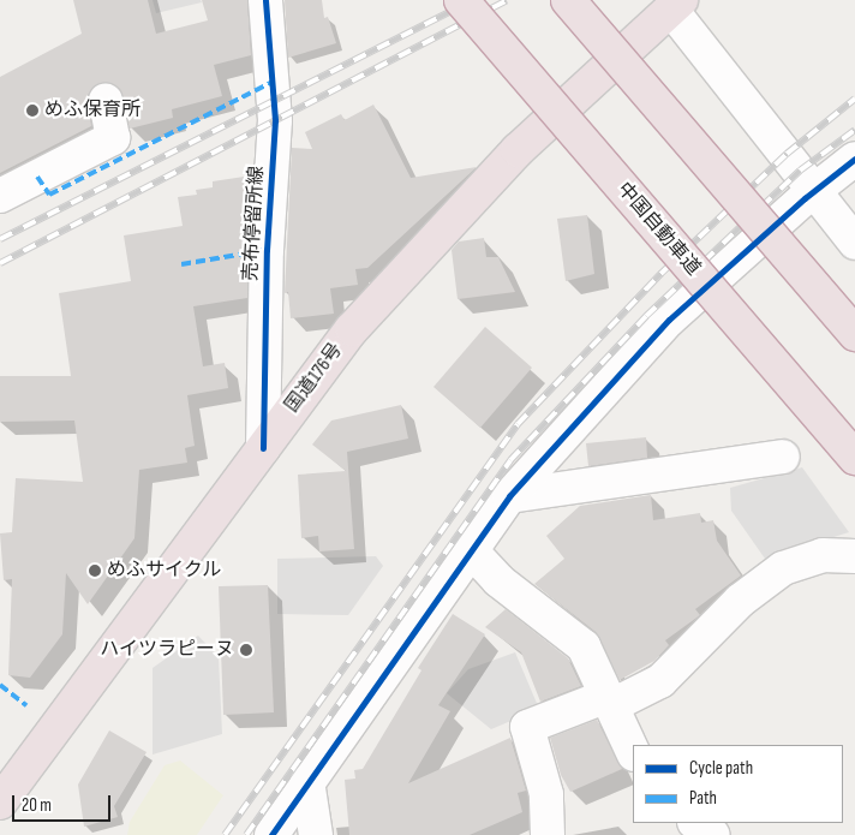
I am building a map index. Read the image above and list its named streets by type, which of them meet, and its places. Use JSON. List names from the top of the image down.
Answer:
{
  "streets": {
    "highway": ["中国自動車道", "国道176号"],
    "street": ["売布停留所線"]
  },
  "crossings": [
    ["売布停留所線", "国道176号"]
  ],
  "places": ["めふ保育所", "めふサイクル", "ハイツラピーヌ"],
  "legend": ["Cycle path", "Path"],
  "scale_bar": "20 m"
}
